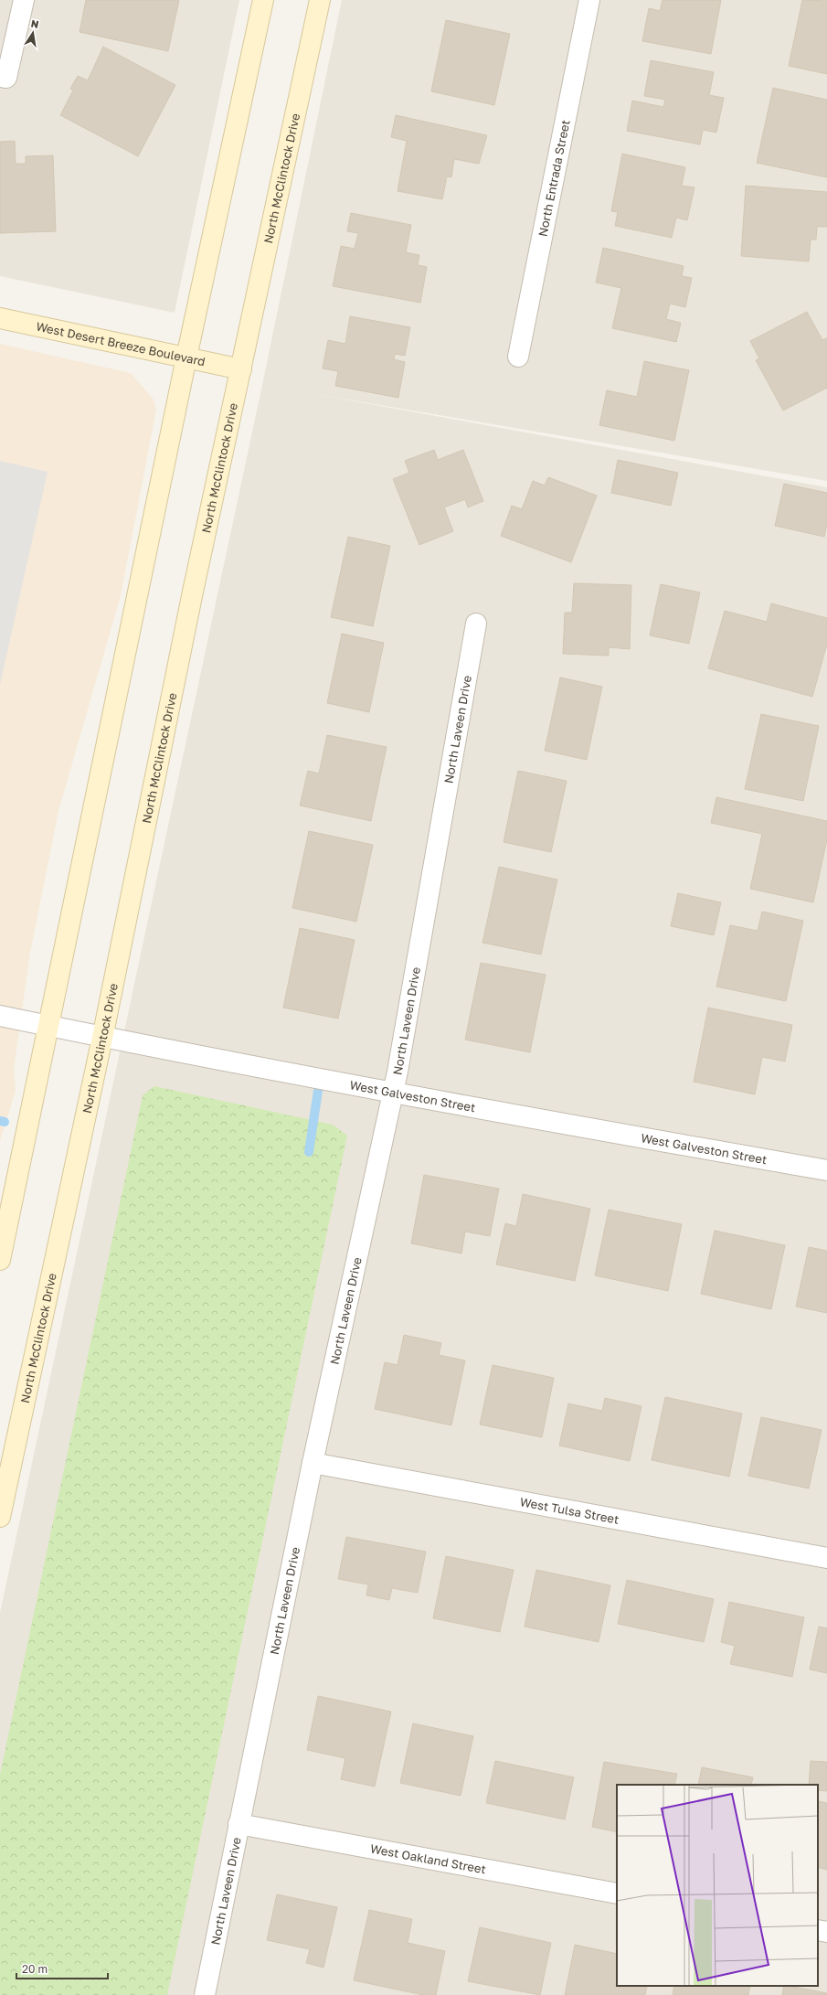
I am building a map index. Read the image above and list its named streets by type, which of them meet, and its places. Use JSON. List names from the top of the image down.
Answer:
{
  "streets": {
    "main road": ["North McClintock Drive", "West Desert Breeze Boulevard"],
    "street": [
      "North Entrada Street",
      "North Laveen Drive",
      "West Galveston Street",
      "West Tulsa Street",
      "West Oakland Street"
    ]
  },
  "crossings": [
    ["North McClintock Drive", "West Desert Breeze Boulevard"],
    ["North McClintock Drive", "West Galveston Street"],
    ["North Laveen Drive", "West Galveston Street"],
    ["North Laveen Drive", "West Tulsa Street"],
    ["North Laveen Drive", "West Oakland Street"]
  ],
  "scale_bar": "20 m",
  "north": "top"
}
